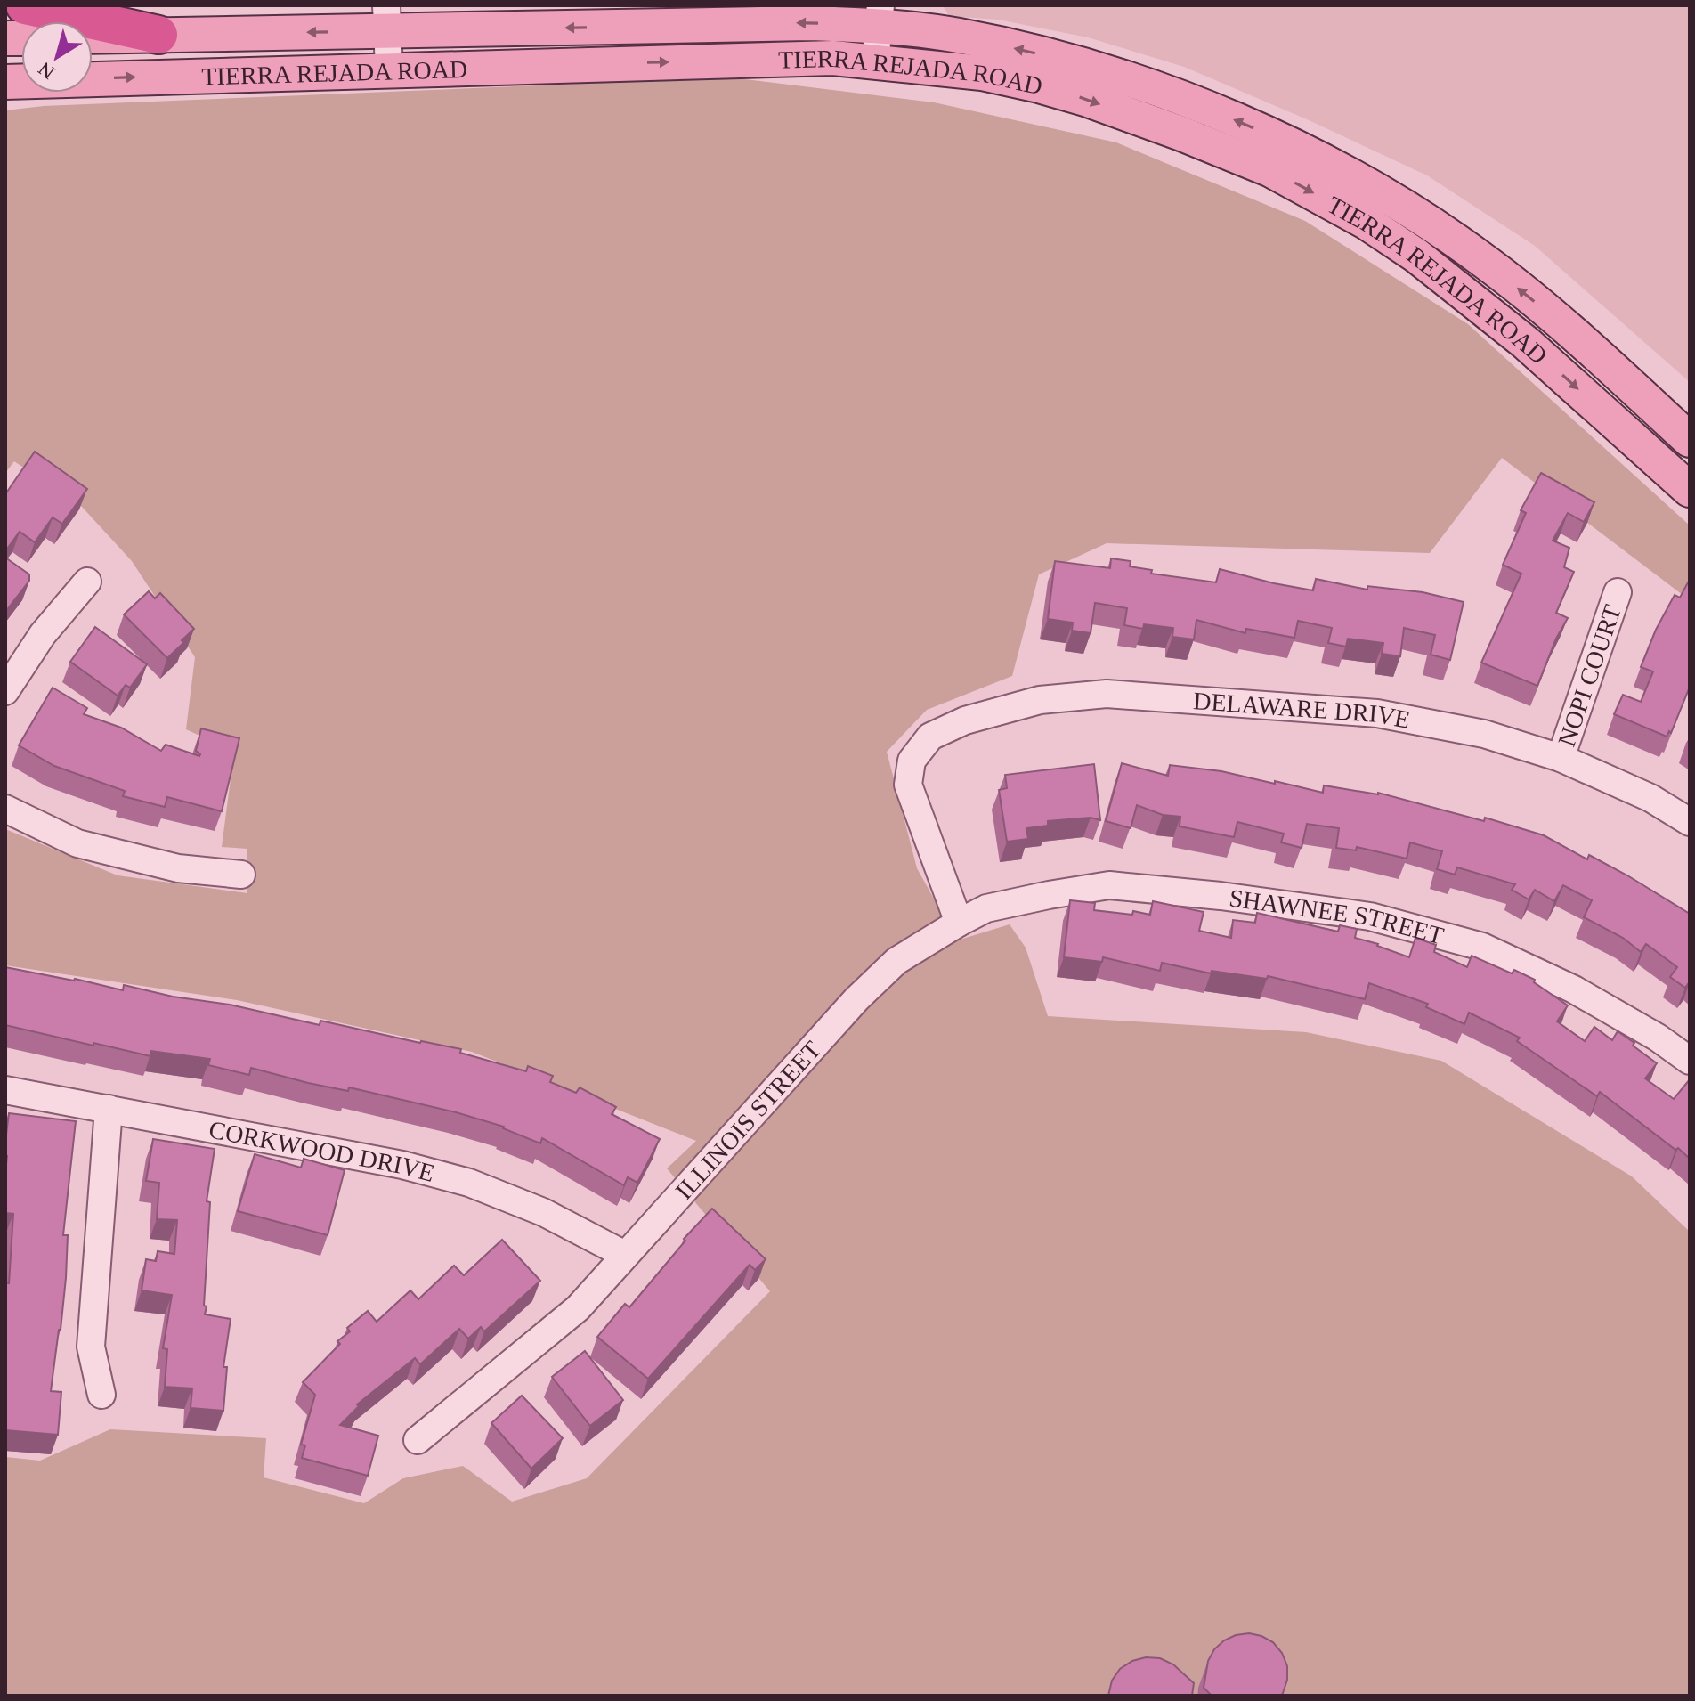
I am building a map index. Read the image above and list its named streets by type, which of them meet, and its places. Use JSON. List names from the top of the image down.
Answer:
{
  "streets": {
    "main road": ["TIERRA REJADA ROAD"],
    "street": [
      "NOPI COURT",
      "DELAWARE DRIVE",
      "SHAWNEE STREET",
      "ILLINOIS STREET",
      "CORKWOOD DRIVE"
    ]
  },
  "crossings": [
    ["NOPI COURT", "DELAWARE DRIVE"],
    ["DELAWARE DRIVE", "SHAWNEE STREET"],
    ["DELAWARE DRIVE", "ILLINOIS STREET"],
    ["SHAWNEE STREET", "ILLINOIS STREET"],
    ["ILLINOIS STREET", "CORKWOOD DRIVE"]
  ],
  "north": "bottom left"
}
